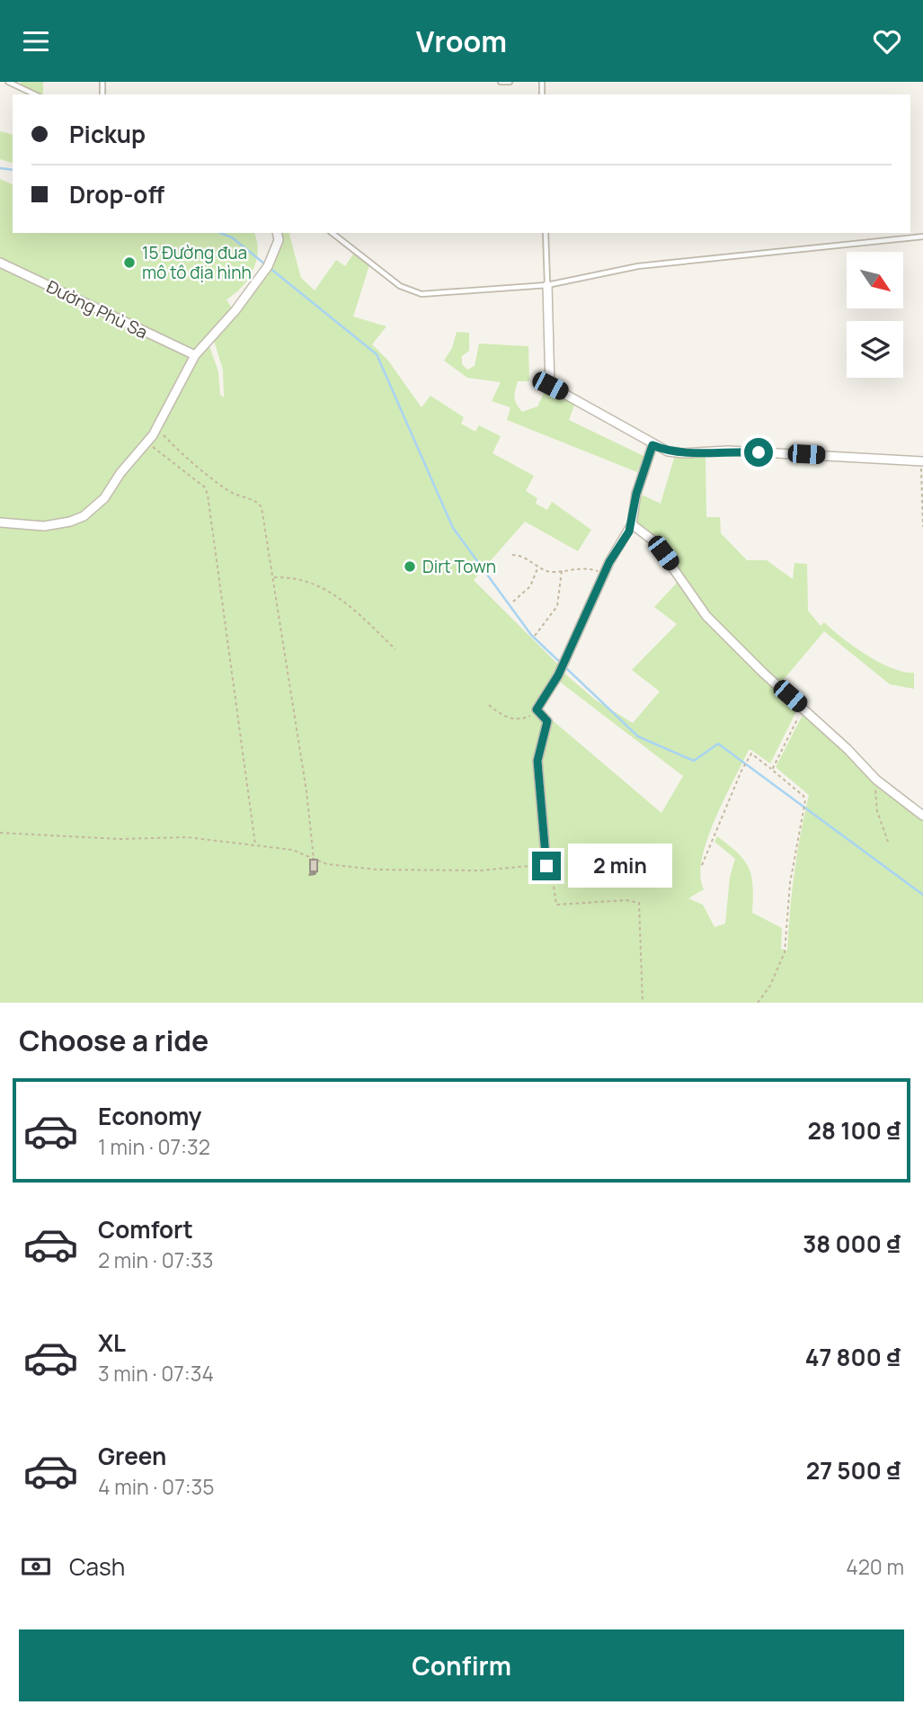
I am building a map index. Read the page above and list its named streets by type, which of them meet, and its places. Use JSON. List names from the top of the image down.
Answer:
{
  "streets": {
    "street": ["Đường Phù Sa"]
  },
  "places": ["15 Đường đua mô tô địa hình", "Dirt Town"],
  "north": "bottom right",
  "page": {
    "header": "Vroom",
    "banner": ["Pickup", "Drop-off"],
    "bubble": "2 min",
    "heading": "Choose a ride",
    "list": [
      {
        "name": "Economy",
        "note": "1 min · 07:32",
        "value": "28 100 ₫"
      },
      {
        "name": "Comfort",
        "note": "2 min · 07:33",
        "value": "38 000 ₫"
      },
      {
        "name": "XL",
        "note": "3 min · 07:34",
        "value": "47 800 ₫"
      },
      {
        "name": "Green",
        "note": "4 min · 07:35",
        "value": "27 500 ₫"
      }
    ],
    "pay": ["Cash", "420 m"],
    "buttons": "Confirm"
  }
}
